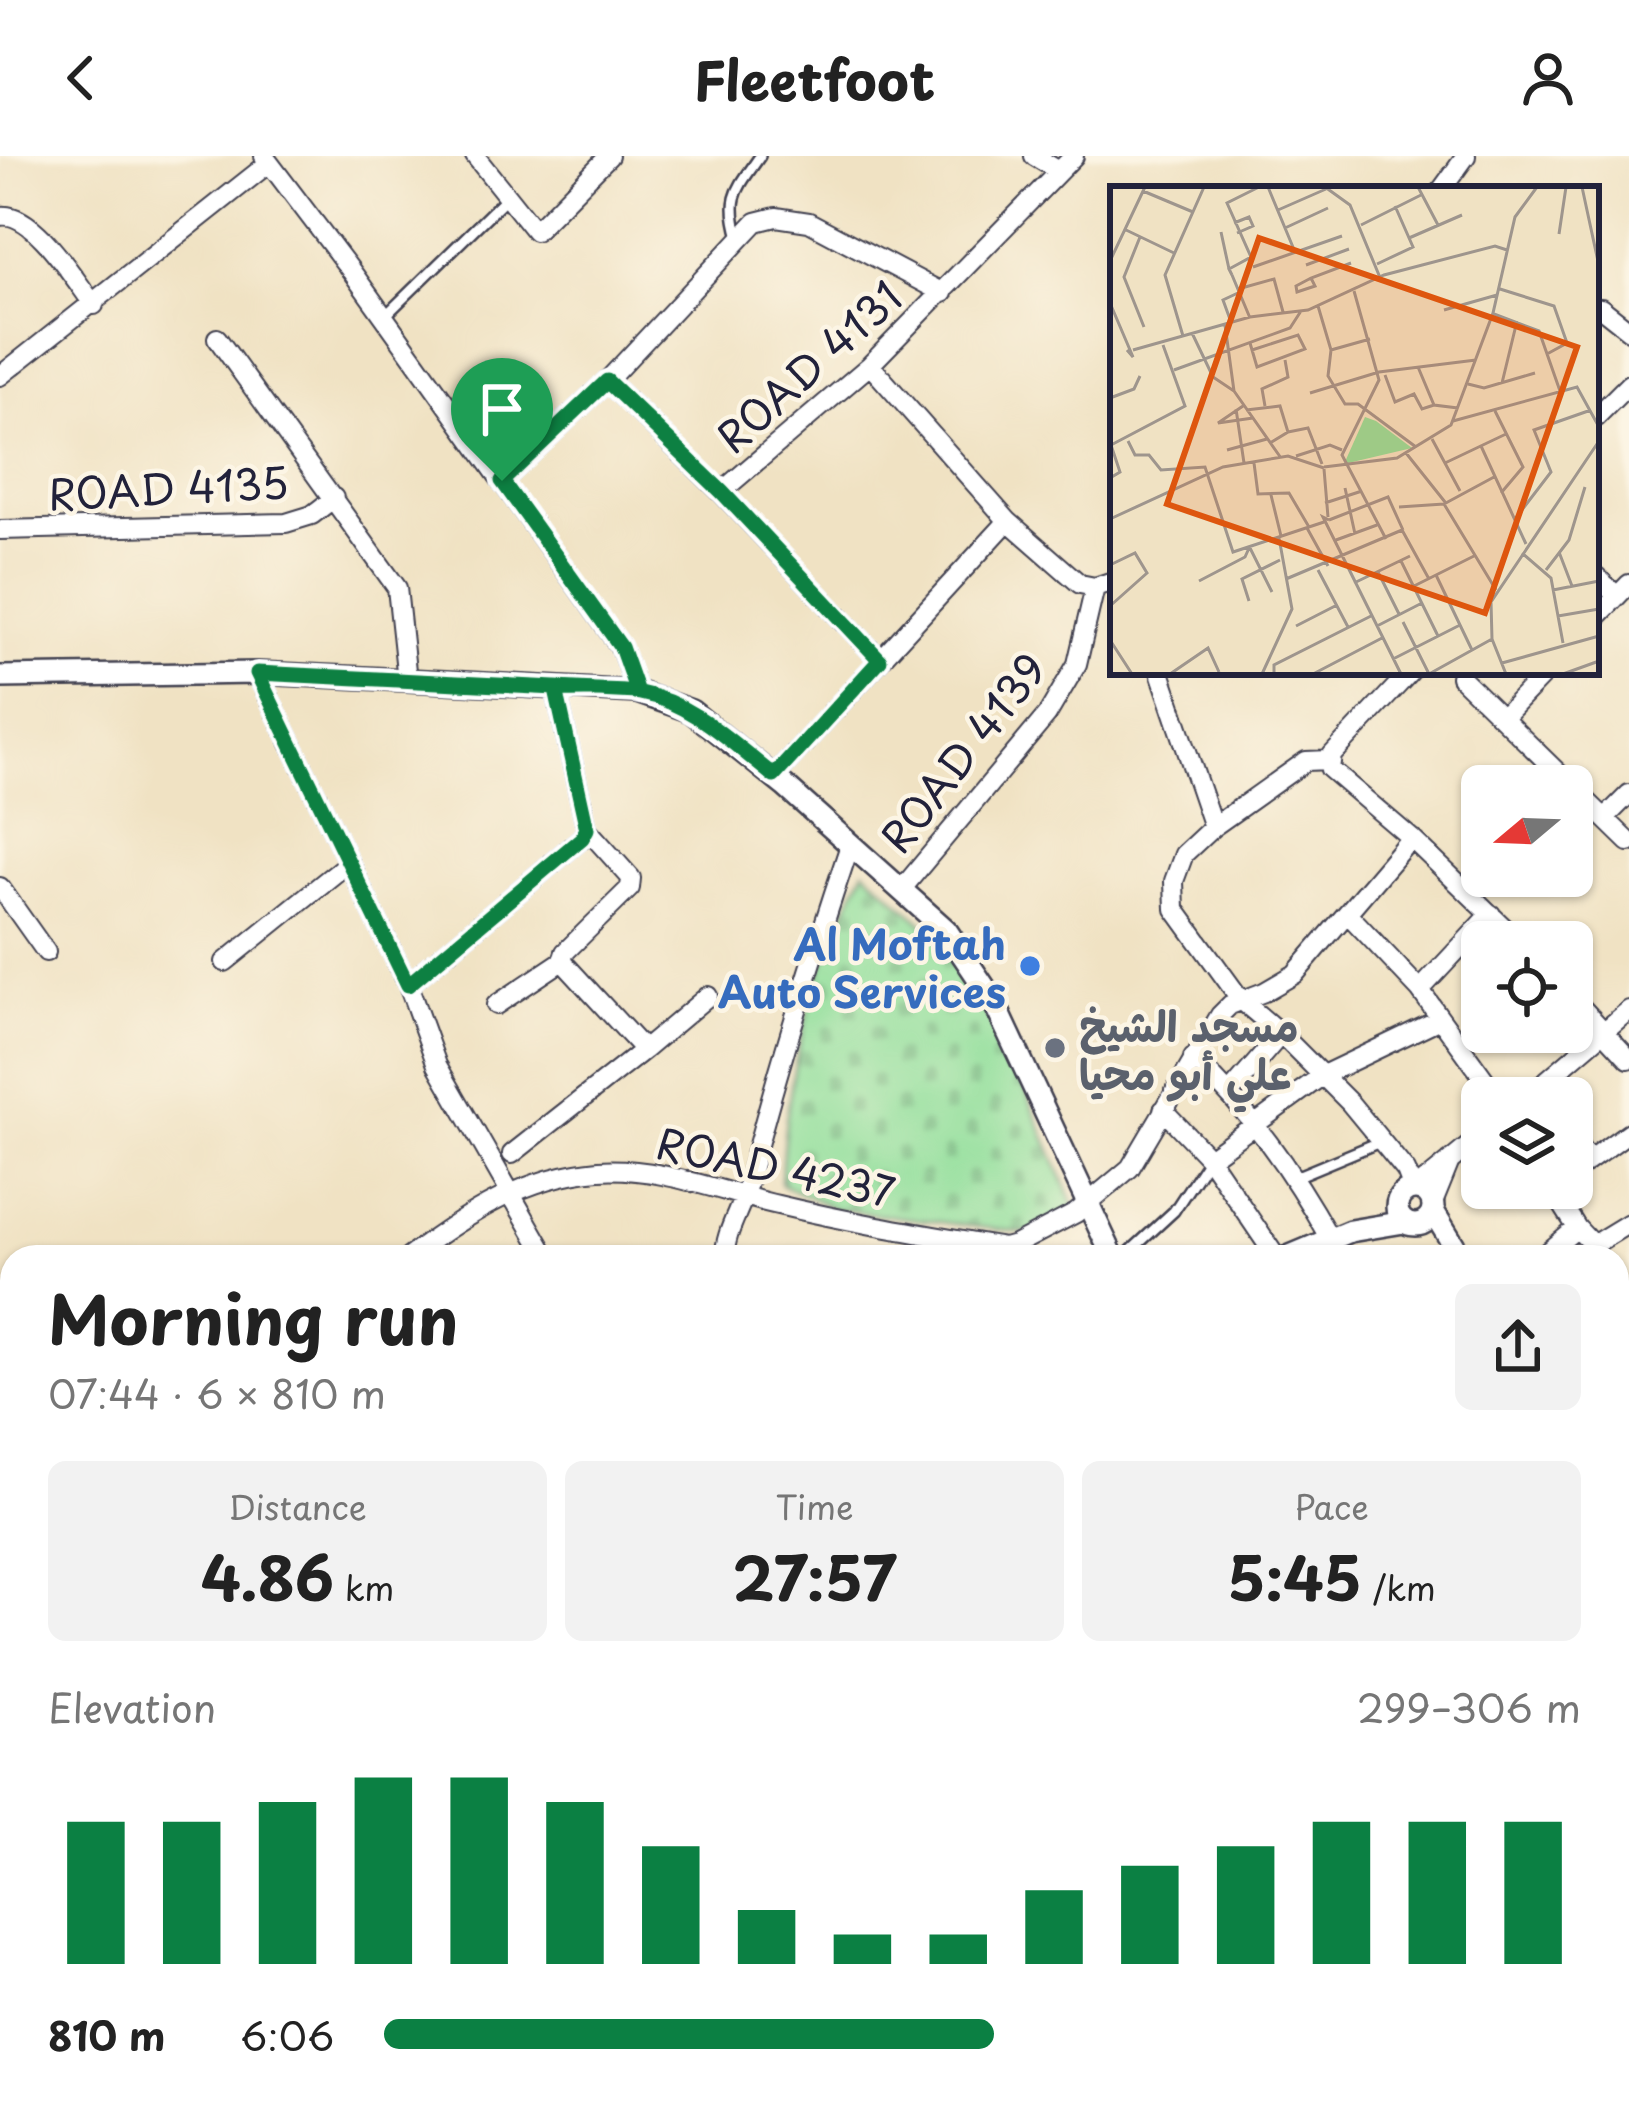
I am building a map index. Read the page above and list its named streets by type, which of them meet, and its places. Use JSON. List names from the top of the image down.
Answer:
{
  "streets": {
    "street": [
      "ROAD 4131",
      "ROAD 4135",
      "ROAD 4139",
      "ROAD 4237"
    ]
  },
  "crossings": [
    ["ROAD 4131", "ROAD 4139"]
  ],
  "places": ["Al Moftah Auto Services", "مسجد الشيخ علي أبو محيا"],
  "north": "left",
  "page": {
    "header": "Fleetfoot",
    "heading": ["Morning run", "07:44 · 6 × 810 m"],
    "stats": [
      ["Distance", "4.86 km"],
      ["Time", "27:57"],
      ["Pace", "5:45 /km"]
    ],
    "chart": ["Elevation", "299–306 m"],
    "list": [
      {
        "name": "810 m",
        "note": "6:06"
      }
    ]
  }
}
